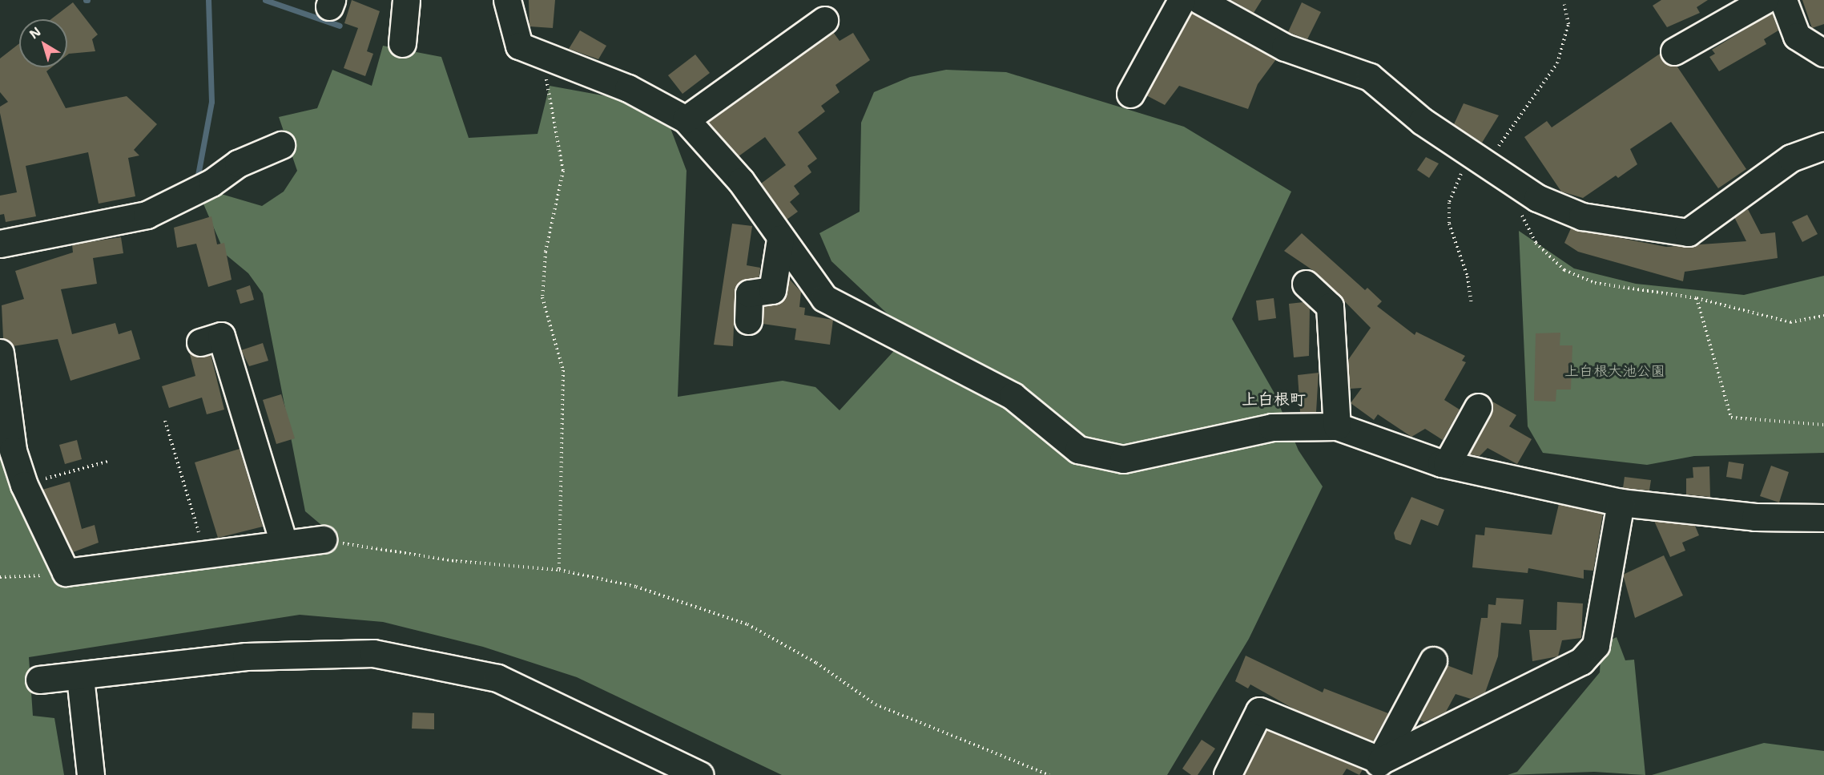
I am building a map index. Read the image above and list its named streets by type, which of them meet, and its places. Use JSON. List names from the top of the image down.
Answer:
{
  "districts": ["上白根町"],
  "parks": ["上白根大池公園"],
  "north": "top left"
}
